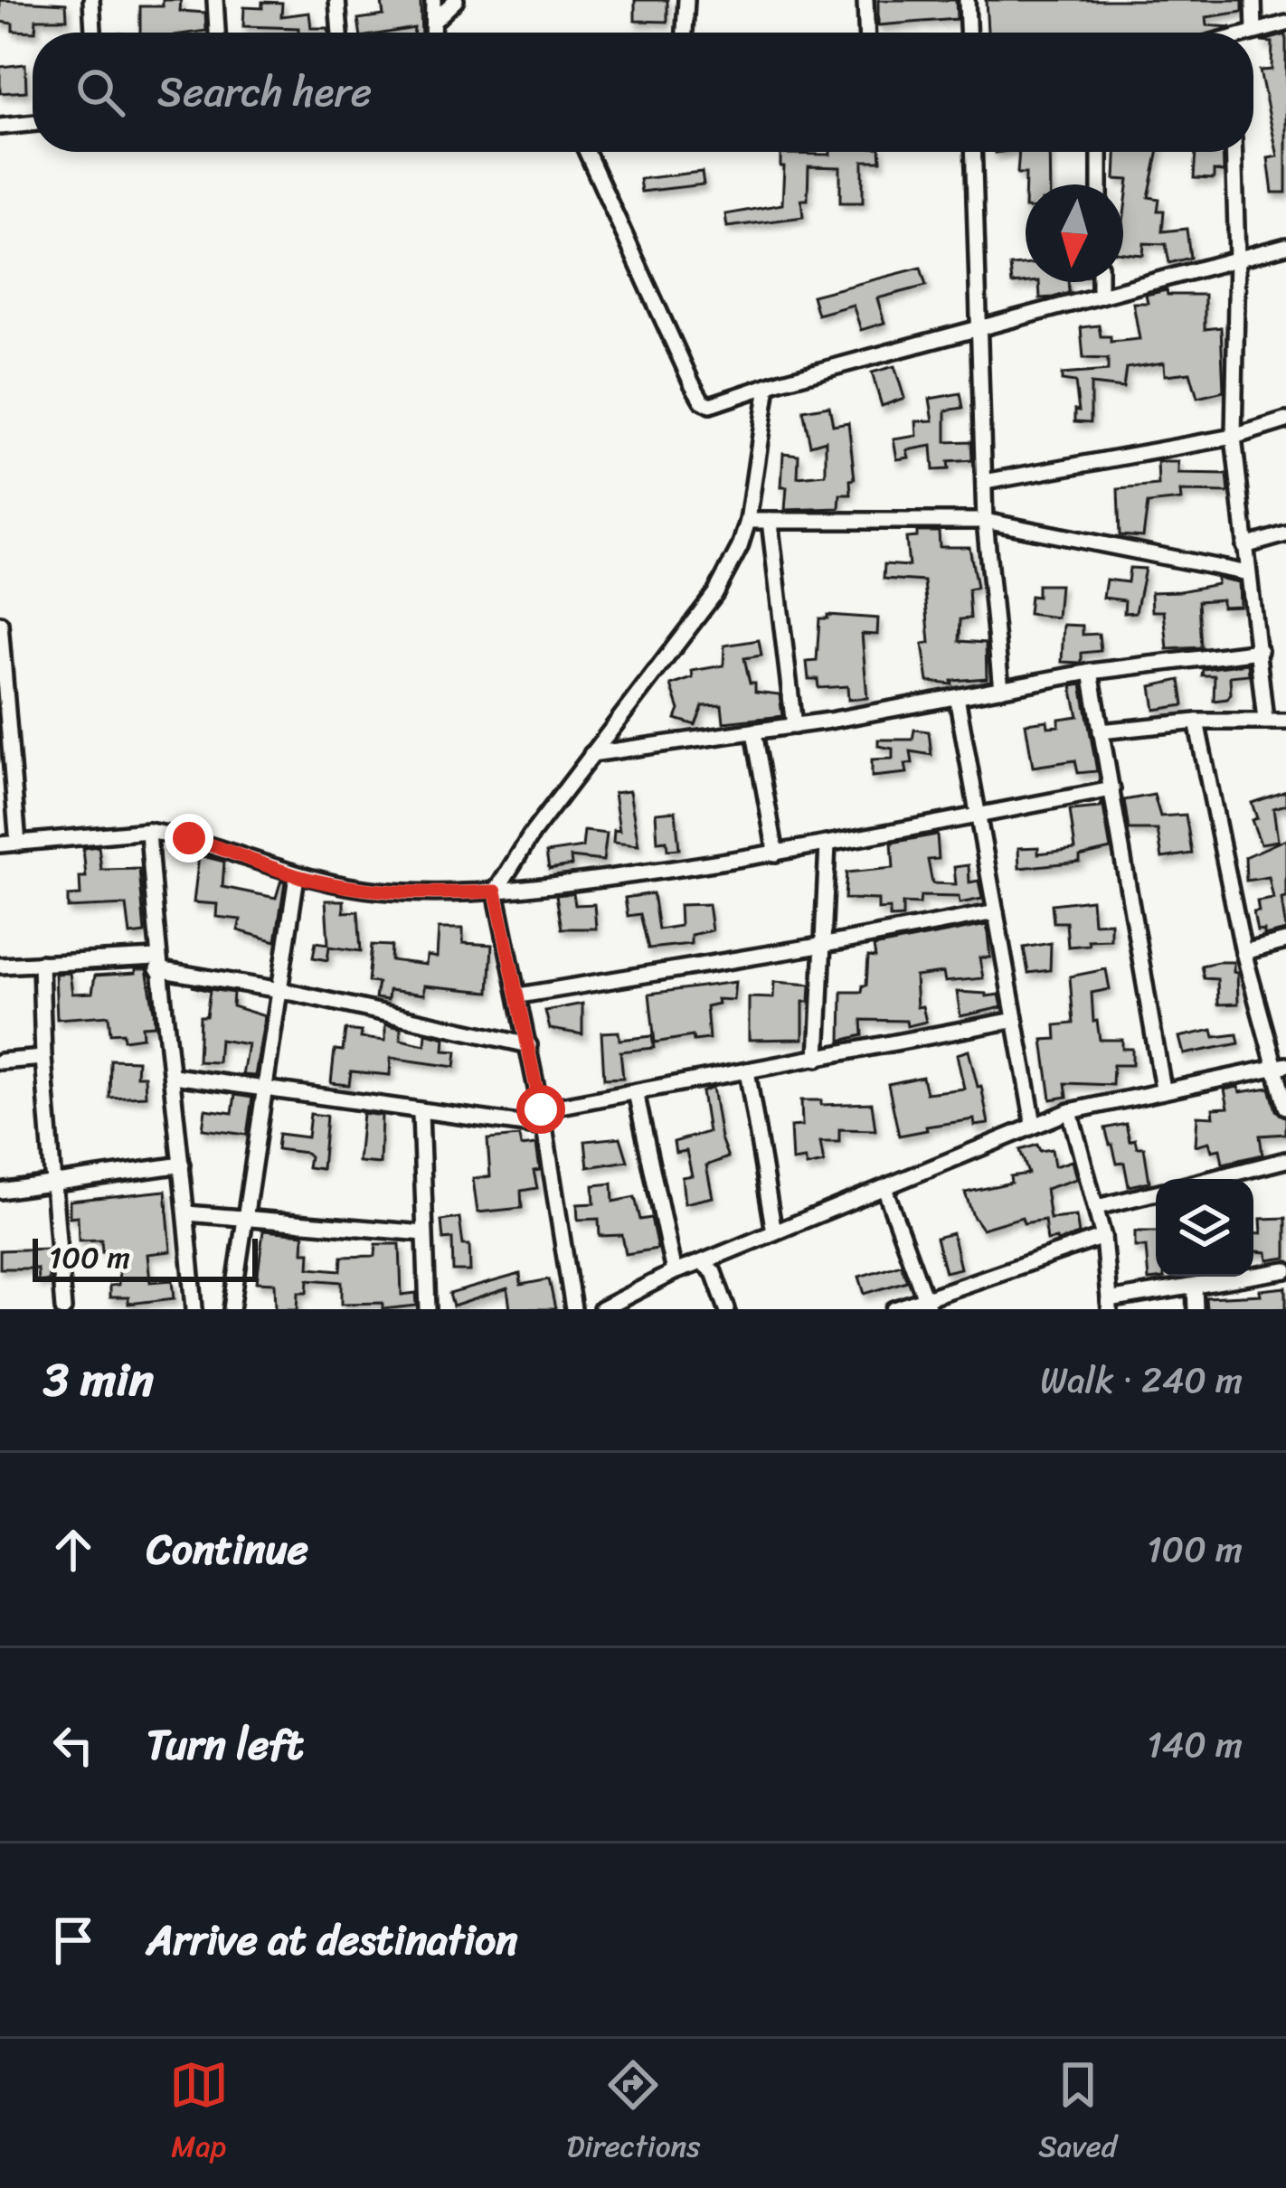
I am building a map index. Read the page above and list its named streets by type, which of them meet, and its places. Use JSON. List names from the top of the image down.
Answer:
{
  "scale_bar": "100 m",
  "north": "bottom",
  "page": {
    "search": "Search here",
    "scale": "100 m",
    "heading": ["3 min", "Walk · 240 m"],
    "list": [
      ["Continue", "100 m"],
      ["Turn left", "140 m"],
      "Arrive at destination"
    ],
    "nav": ["Map", "Directions", "Saved"]
  }
}
